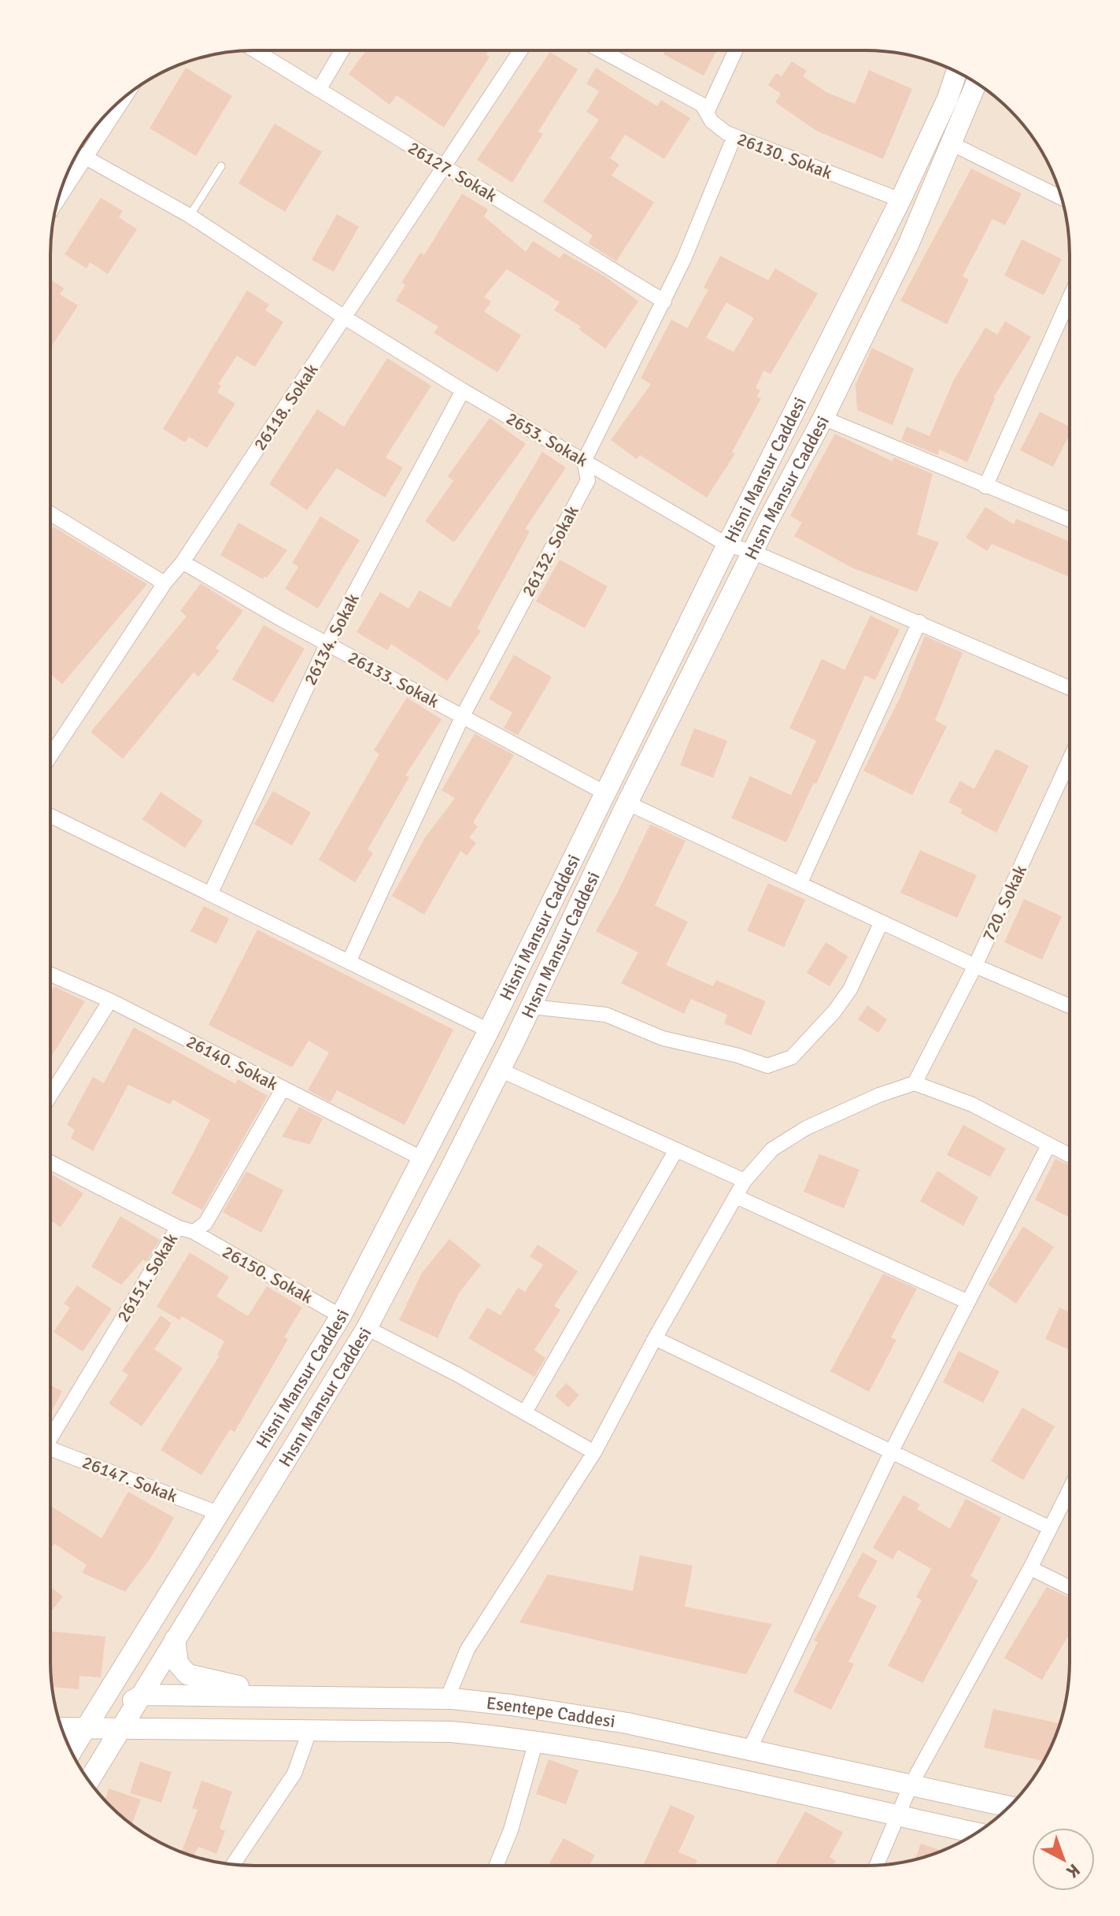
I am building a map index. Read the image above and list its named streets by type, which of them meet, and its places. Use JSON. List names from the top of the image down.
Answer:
{
  "streets": {
    "main road": ["Hisni Mansur Caddesi", "Hısnı Mansur Caddesi", "Esentepe Caddesi"],
    "street": [
      "26130. Sokak",
      "26127. Sokak",
      "26118. Sokak",
      "2653. Sokak",
      "26132. Sokak",
      "26134. Sokak",
      "26133. Sokak",
      "720. Sokak",
      "26140. Sokak",
      "26150. Sokak",
      "26151. Sokak",
      "26147. Sokak"
    ]
  },
  "crossings": [
    ["26130. Sokak", "Hisni Mansur Caddesi"],
    ["26130. Sokak", "26132. Sokak"],
    ["26127. Sokak", "26118. Sokak"],
    ["26127. Sokak", "26132. Sokak"],
    ["26118. Sokak", "2653. Sokak"],
    ["26118. Sokak", "26133. Sokak"],
    ["2653. Sokak", "Hisni Mansur Caddesi"],
    ["2653. Sokak", "Hısnı Mansur Caddesi"],
    ["2653. Sokak", "26132. Sokak"],
    ["2653. Sokak", "26134. Sokak"],
    ["Hisni Mansur Caddesi", "26133. Sokak"],
    ["Hisni Mansur Caddesi", "26140. Sokak"],
    ["Hisni Mansur Caddesi", "26150. Sokak"],
    ["Hisni Mansur Caddesi", "26147. Sokak"],
    ["Hisni Mansur Caddesi", "Esentepe Caddesi"],
    ["Hısnı Mansur Caddesi", "Esentepe Caddesi"],
    ["26132. Sokak", "26133. Sokak"],
    ["26134. Sokak", "26133. Sokak"],
    ["26140. Sokak", "26151. Sokak"],
    ["26150. Sokak", "26151. Sokak"]
  ],
  "north": "bottom right"
}
